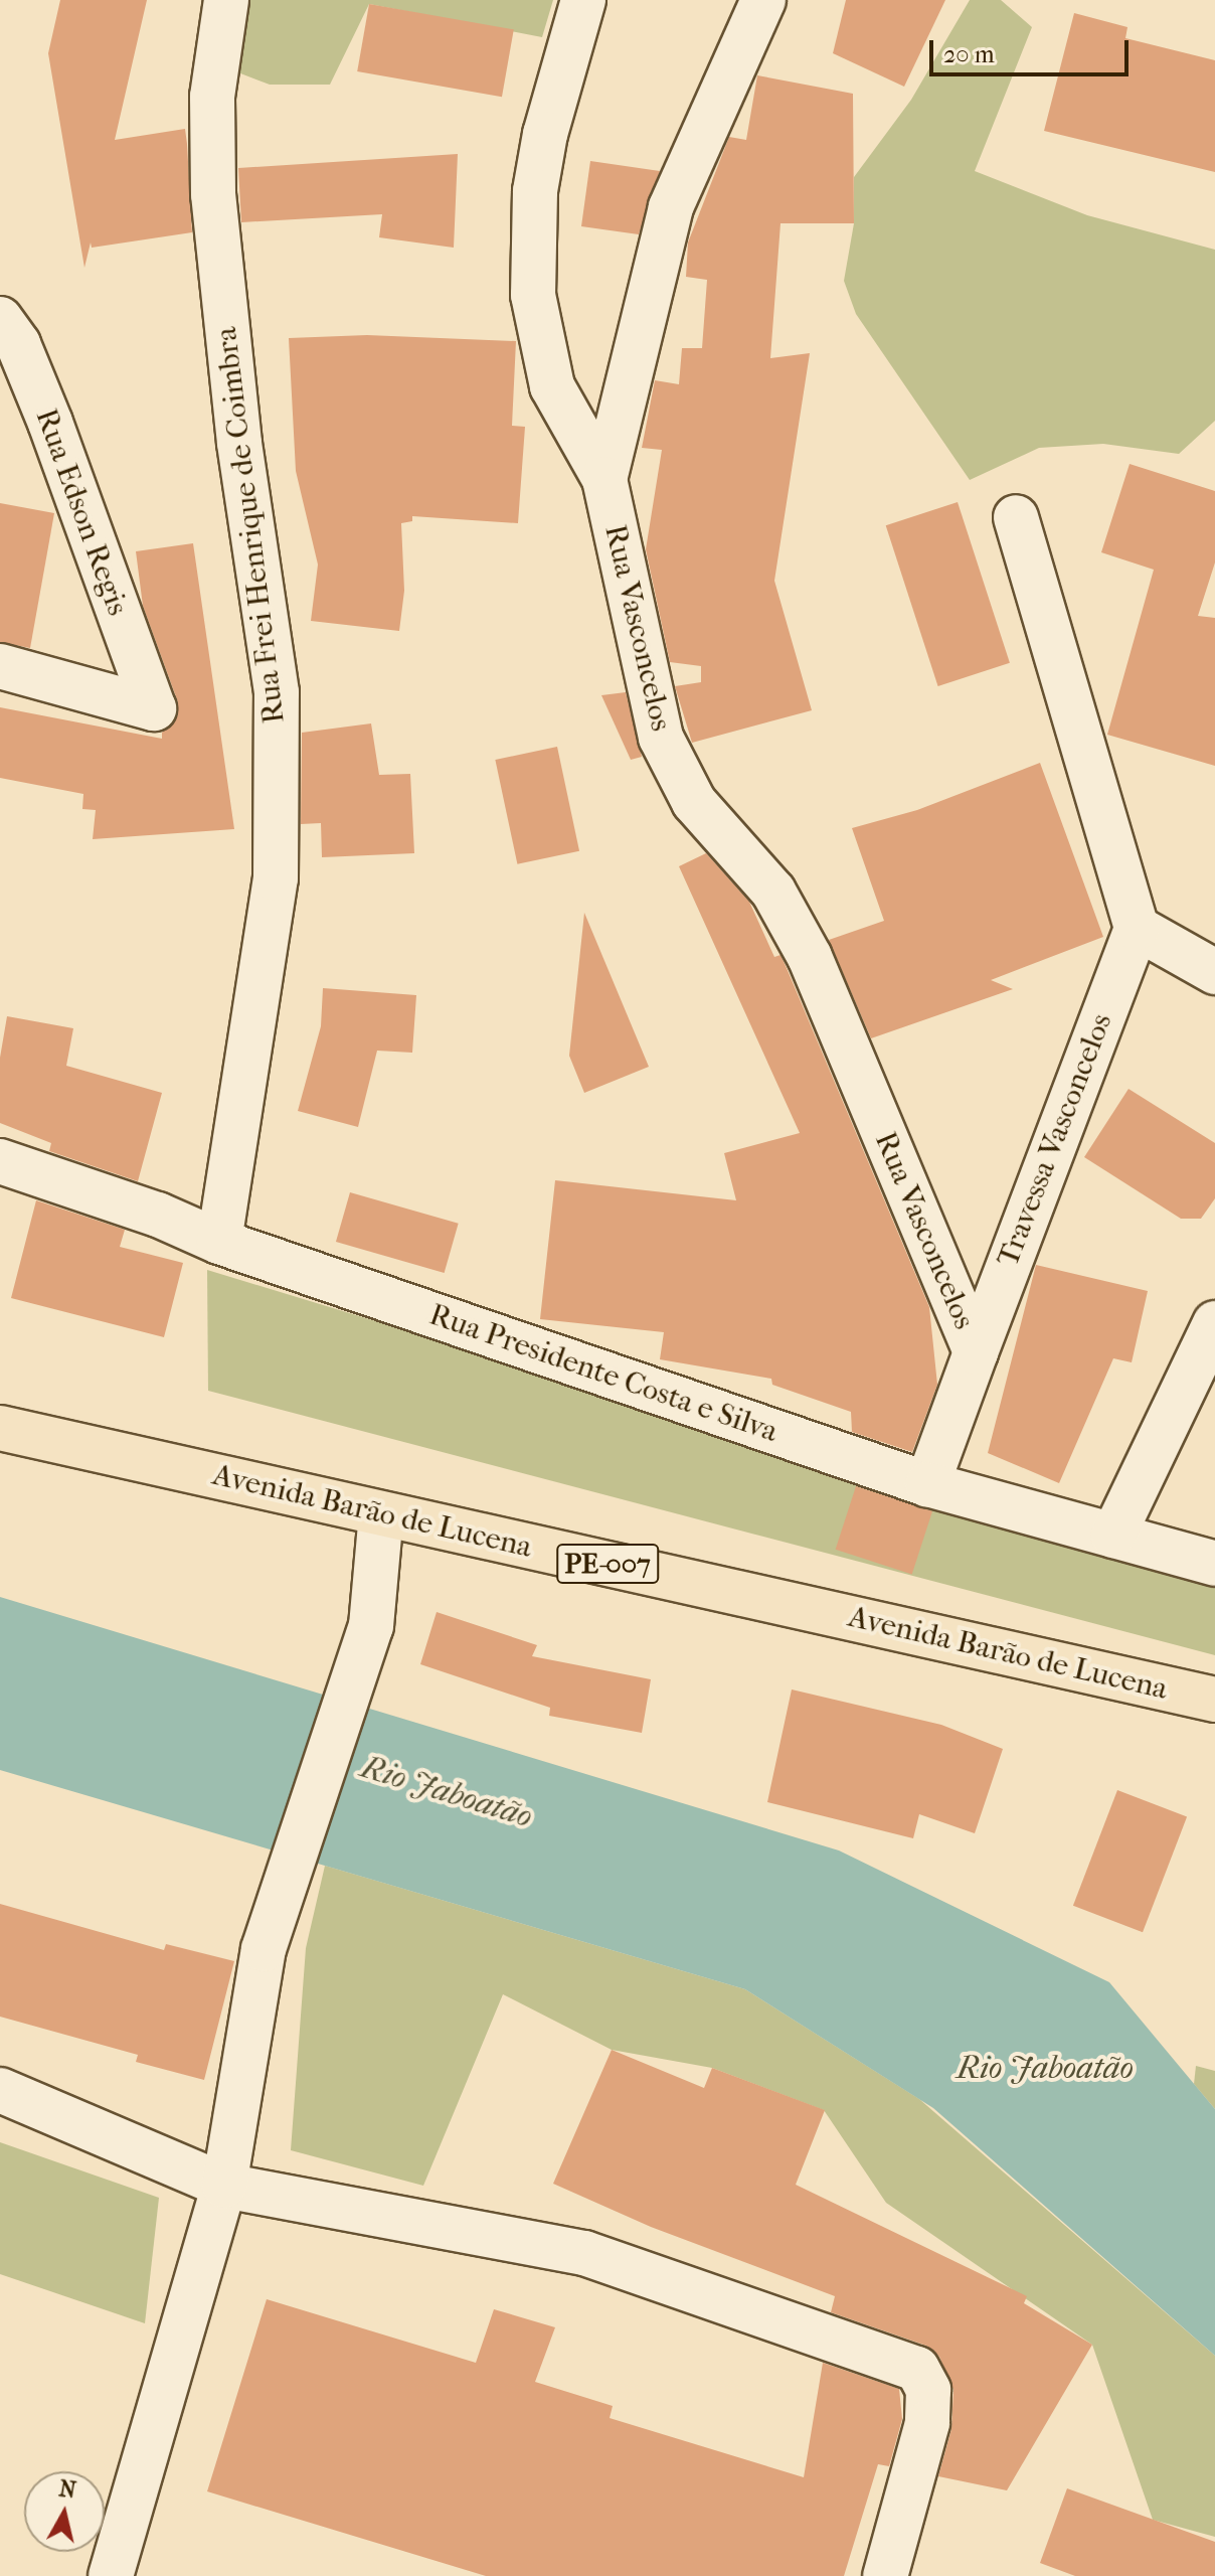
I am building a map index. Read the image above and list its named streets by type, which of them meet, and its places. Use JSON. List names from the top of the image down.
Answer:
{
  "streets": {
    "main road": ["Avenida Barão de Lucena", "PE-007"],
    "street": [
      "Rua Edson Regis",
      "Rua Frei Henrique de Coimbra",
      "Rua Vasconcelos",
      "Travessa Vasconcelos",
      "Rua Presidente Costa e Silva"
    ]
  },
  "crossings": [
    ["Rua Frei Henrique de Coimbra", "Rua Presidente Costa e Silva"],
    ["Rua Vasconcelos", "Travessa Vasconcelos"],
    ["Rua Vasconcelos", "Rua Presidente Costa e Silva"]
  ],
  "water": ["Rio Jaboatão"],
  "scale_bar": "20 m",
  "north": "top"
}
